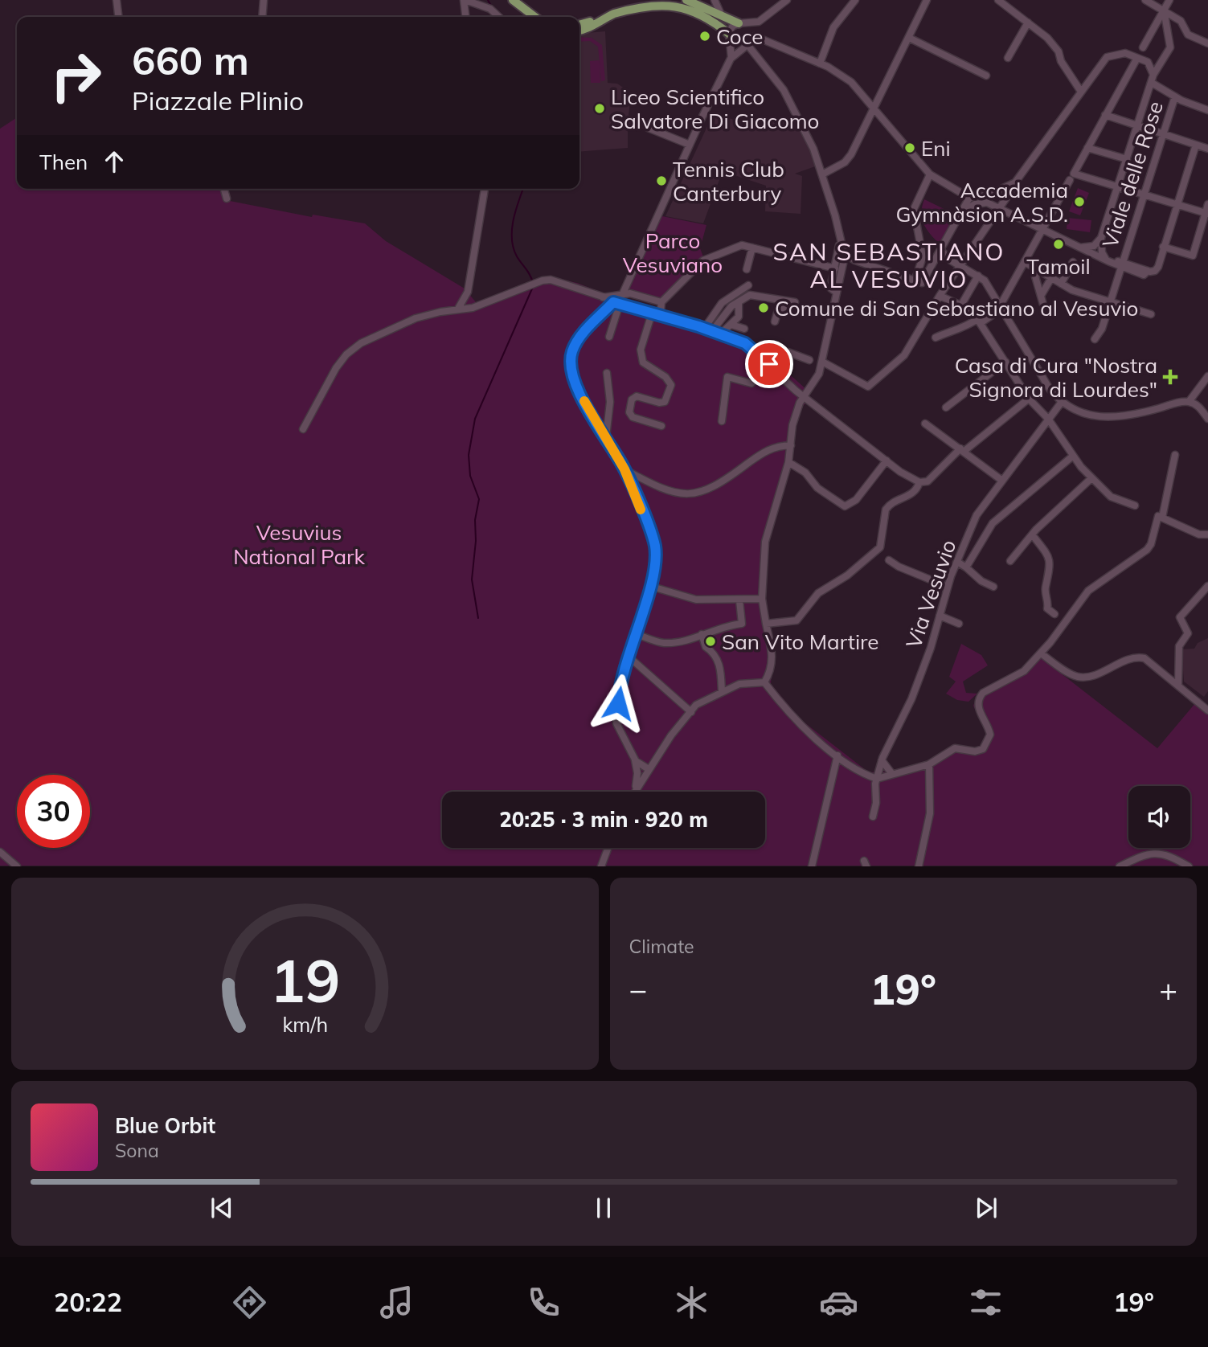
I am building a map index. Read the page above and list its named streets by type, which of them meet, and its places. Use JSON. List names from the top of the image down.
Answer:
{
  "streets": {
    "street": ["Viale delle Rose", "Via Vesuvio"]
  },
  "districts": ["SAN SEBASTIANO AL VESUVIO"],
  "parks": ["Parco Vesuviano", "Vesuvius National Park"],
  "places": {
    "other": [
      "Coce",
      "Liceo Scientifico Salvatore Di Giacomo",
      "Eni",
      "Tennis Club Canterbury",
      "Accademia Gymnàsion A.S.D.",
      "Tamoil",
      "Comune di San Sebastiano al Vesuvio",
      "San Vito Martire"
    ],
    "health": ["Casa di Cura \"Nostra Signora di Lourdes\""]
  },
  "page": {
    "turn": ["660 m", "Piazzale Plinio"],
    "then": "Then",
    "limit": "30",
    "trip": "20:25 · 3 min · 920 m",
    "tile": "Climate",
    "heat": ["−", "19°", "+"],
    "song": ["Blue Orbit", "Sona"],
    "tabs": ["20:22", "19°"],
    "gauge": ["19", "km/h"]
  }
}
